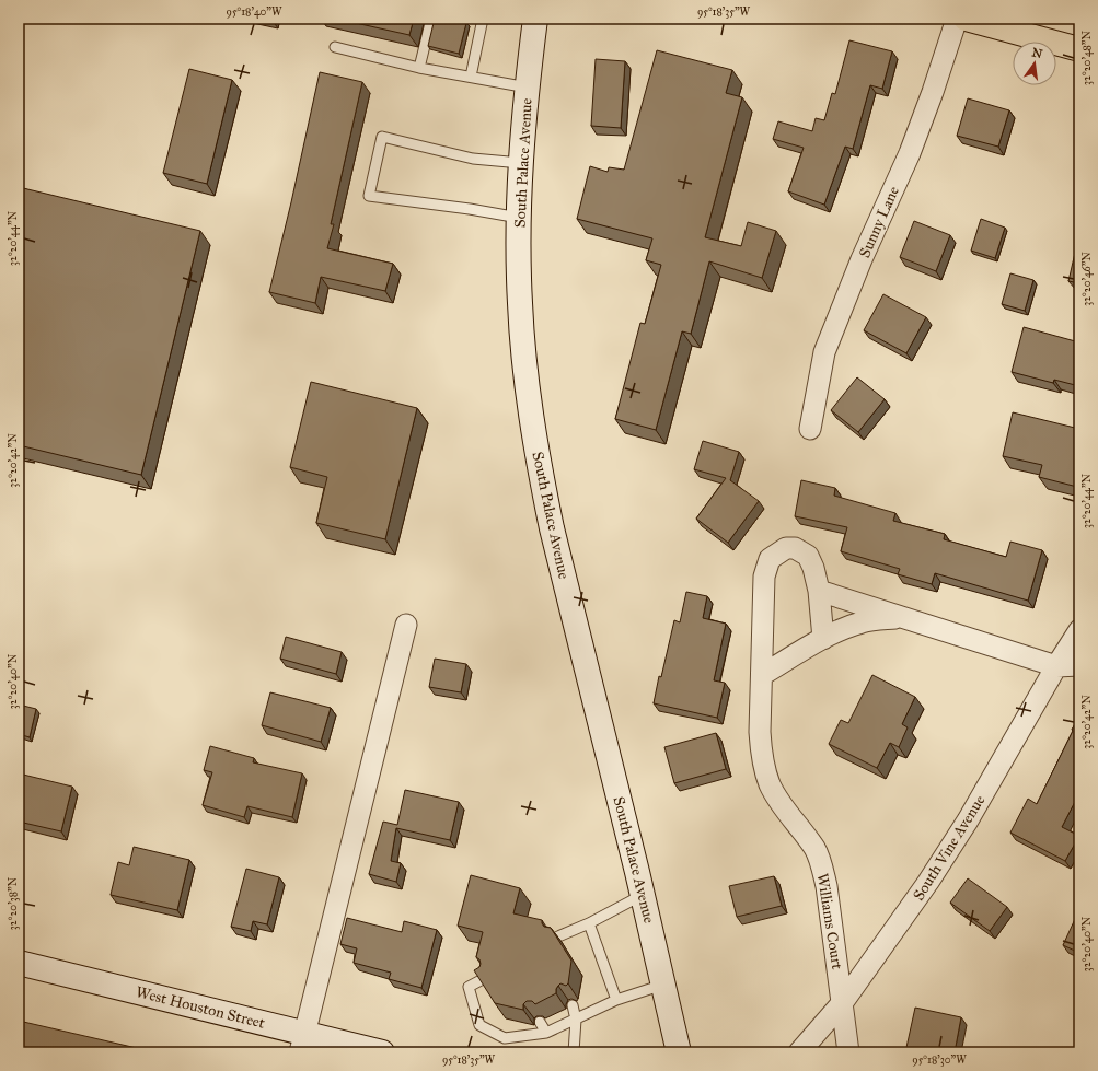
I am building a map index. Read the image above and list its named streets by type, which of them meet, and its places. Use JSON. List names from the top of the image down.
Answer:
{
  "streets": {
    "main road": ["South Palace Avenue", "West Houston Street"],
    "street": ["Sunny Lane", "South Vine Avenue", "Williams Court"]
  },
  "crossings": [
    ["South Vine Avenue", "Williams Court"]
  ],
  "north": "top",
  "coordinates": [
    "95°18'40\"W",
    "95°18'35\"W",
    "32°20'48\"N",
    "32°20'44\"N",
    "32°20'46\"N",
    "32°20'42\"N",
    "32°20'40\"N",
    "32°20'38\"N",
    "95°18'30\"W"
  ]
}
